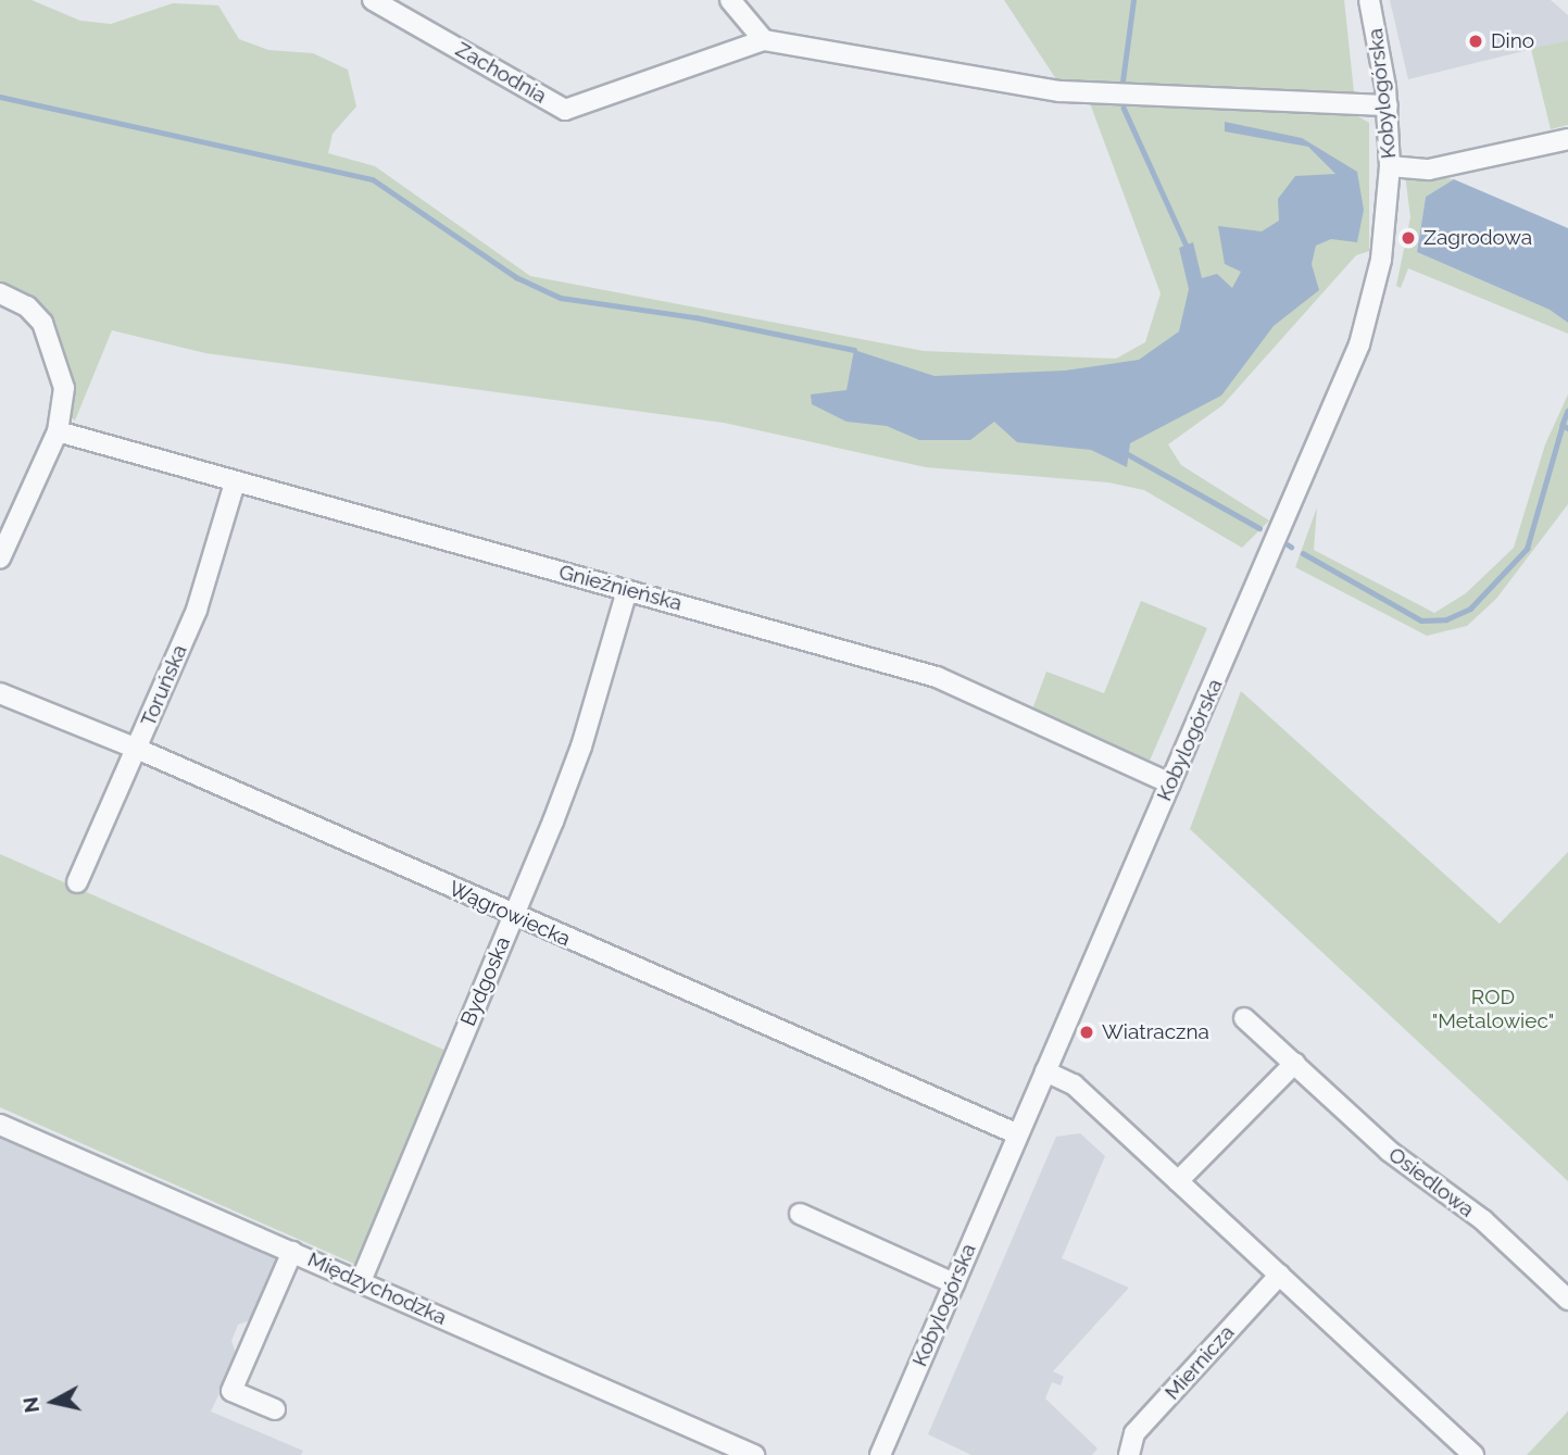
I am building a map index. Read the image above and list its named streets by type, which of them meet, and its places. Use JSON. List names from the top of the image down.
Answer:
{
  "streets": {
    "street": [
      "Zachodnia",
      "Kobylogórska",
      "Gnieźnieńska",
      "Toruńska",
      "Wągrowiecka",
      "Bydgoska",
      "Osiedlowa",
      "Międzychodzka",
      "Miernicza"
    ]
  },
  "crossings": [
    ["Kobylogórska", "Gnieźnieńska"],
    ["Kobylogórska", "Wągrowiecka"],
    ["Gnieźnieńska", "Toruńska"],
    ["Gnieźnieńska", "Bydgoska"],
    ["Toruńska", "Wągrowiecka"],
    ["Wągrowiecka", "Bydgoska"],
    ["Bydgoska", "Międzychodzka"]
  ],
  "parks": ["ROD \"Metalowiec\""],
  "places": ["Dino", "Zagrodowa", "Wiatraczna"],
  "north": "left"
}
